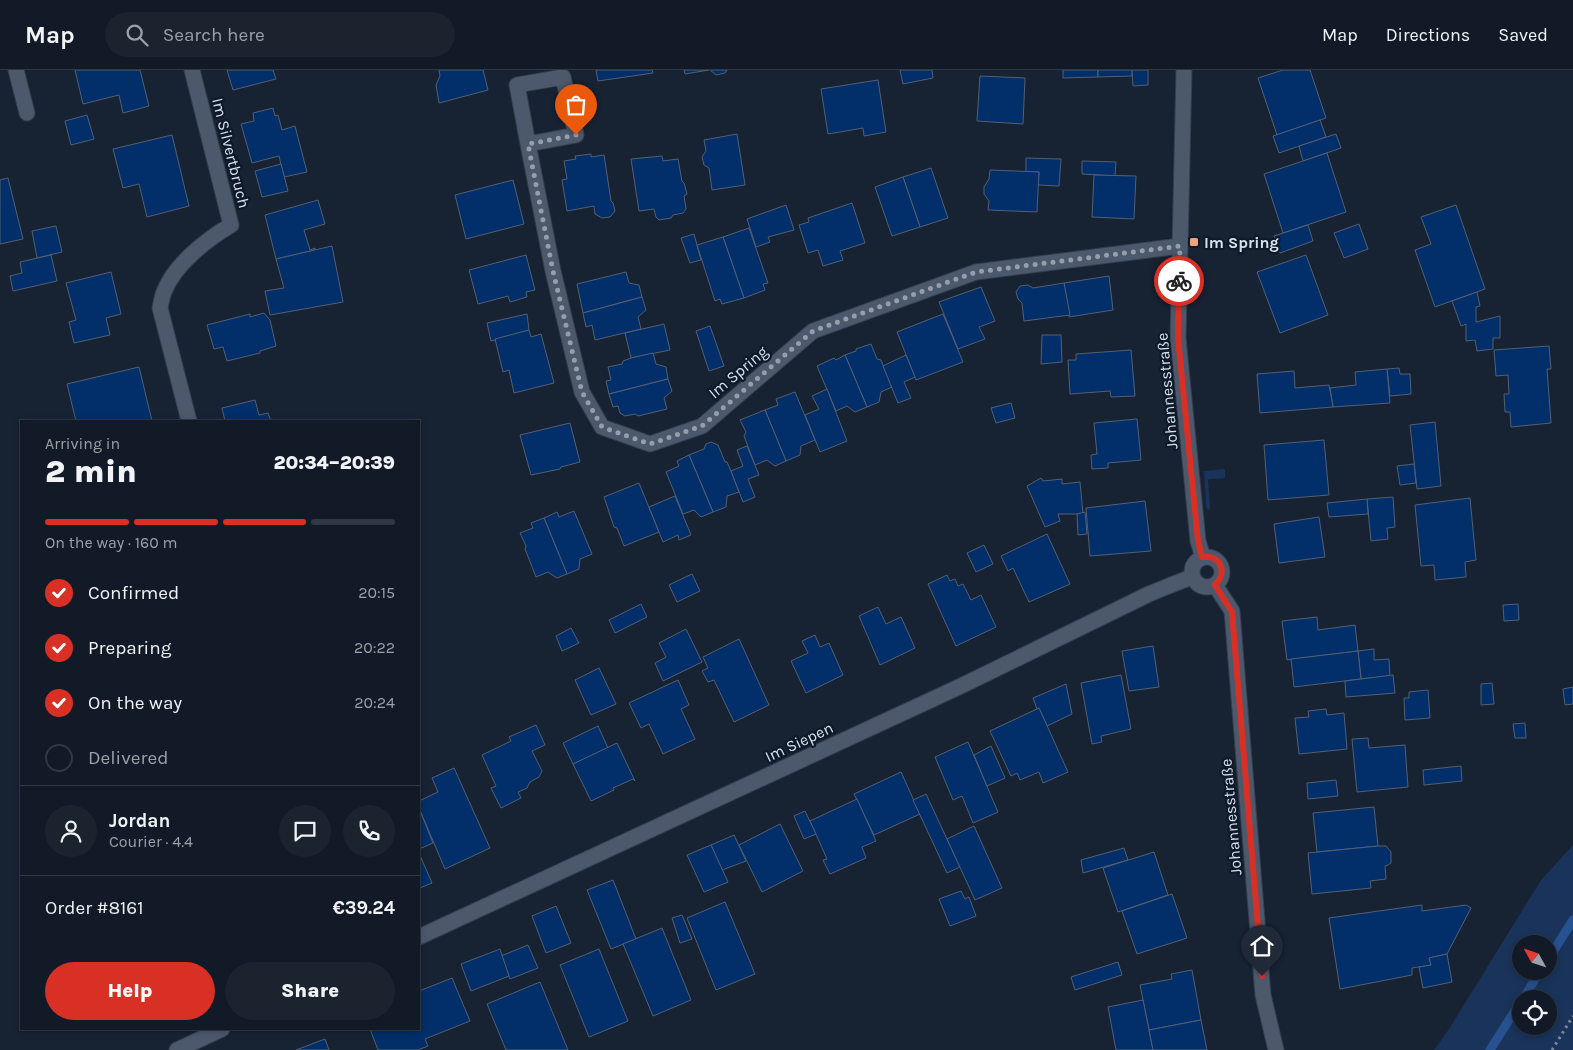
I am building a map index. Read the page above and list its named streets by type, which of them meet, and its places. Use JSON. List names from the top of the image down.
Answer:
{
  "streets": {
    "street": [
      "Im Silvertbruch",
      "Im Spring",
      "Johannesstraße",
      "Im Siepen"
    ]
  },
  "crossings": [
    ["Im Spring", "Johannesstraße"],
    ["Johannesstraße", "Im Siepen"]
  ],
  "places": {
    "transit": ["Im Spring"]
  },
  "north": "top left",
  "page": {
    "header": "Map",
    "search": "Search here",
    "nav": ["Map", "Directions", "Saved"],
    "heading": ["2 min", "Arriving in", "20:34–20:39"],
    "panel": [
      "Jordan",
      "Courier · 4.4",
      "Order #8161",
      "€39.24"
    ],
    "bar": "On the way · 160 m",
    "list": [
      ["Confirmed", "20:15"],
      ["Preparing", "20:22"],
      ["On the way", "20:24"],
      "Delivered"
    ],
    "buttons": ["Help", "Share"]
  }
}
